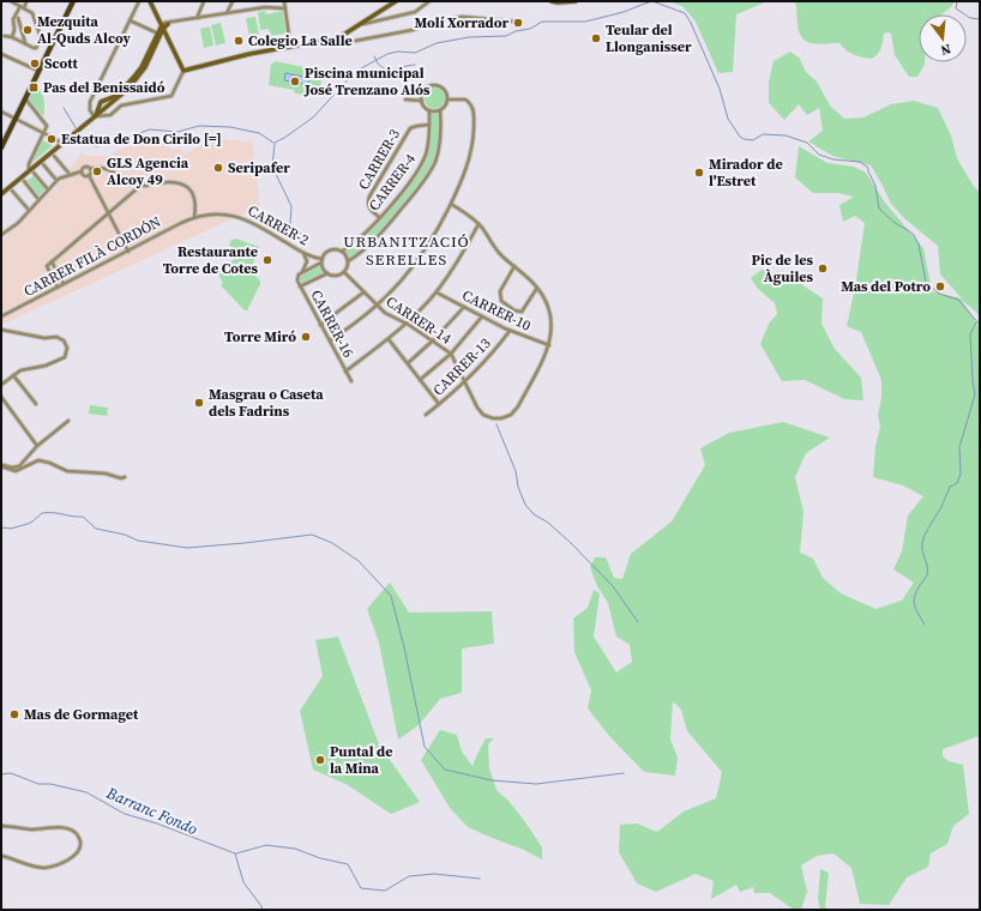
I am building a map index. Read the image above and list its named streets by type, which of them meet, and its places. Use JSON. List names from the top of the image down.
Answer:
{
  "streets": {
    "street": [
      "CARRER-3",
      "CARRER-4",
      "CARRER-2",
      "CARRER FILÀ CORDÓN",
      "CARRER-10",
      "CARRER-14",
      "CARRER-16",
      "CARRER-13"
    ]
  },
  "crossings": [
    ["CARRER-3", "CARRER-4"],
    ["CARRER-4", "CARRER-2"],
    ["CARRER-4", "CARRER-14"],
    ["CARRER-2", "CARRER FILÀ CORDÓN"],
    ["CARRER-2", "CARRER-14"],
    ["CARRER-2", "CARRER-16"],
    ["CARRER-10", "CARRER-14"],
    ["CARRER-10", "CARRER-13"],
    ["CARRER-14", "CARRER-13"]
  ],
  "districts": ["URBANITZACIÓ SERELLES"],
  "water": ["Barranc Fondo"],
  "places": {
    "other": [
      "Molí Xorrador",
      "Mezquita Al-Quds Alcoy",
      "Teular del Llonganisser",
      "Colegio La Salle",
      "Scott",
      "Piscina municipal José Trenzano Alós",
      "Estatua de Don Cirilo [=]",
      "Seripafer",
      "GLS Agencia Alcoy 49",
      "Mirador de l'Estret",
      "Restaurante Torre de Cotes",
      "Pic de les Àguiles",
      "Mas del Potro",
      "Torre Miró",
      "Masgrau o Caseta dels Fadrins",
      "Mas de Gormaget",
      "Puntal de la Mina"
    ],
    "transit": ["Pas del Benissaidó"]
  },
  "north": "bottom"
}
